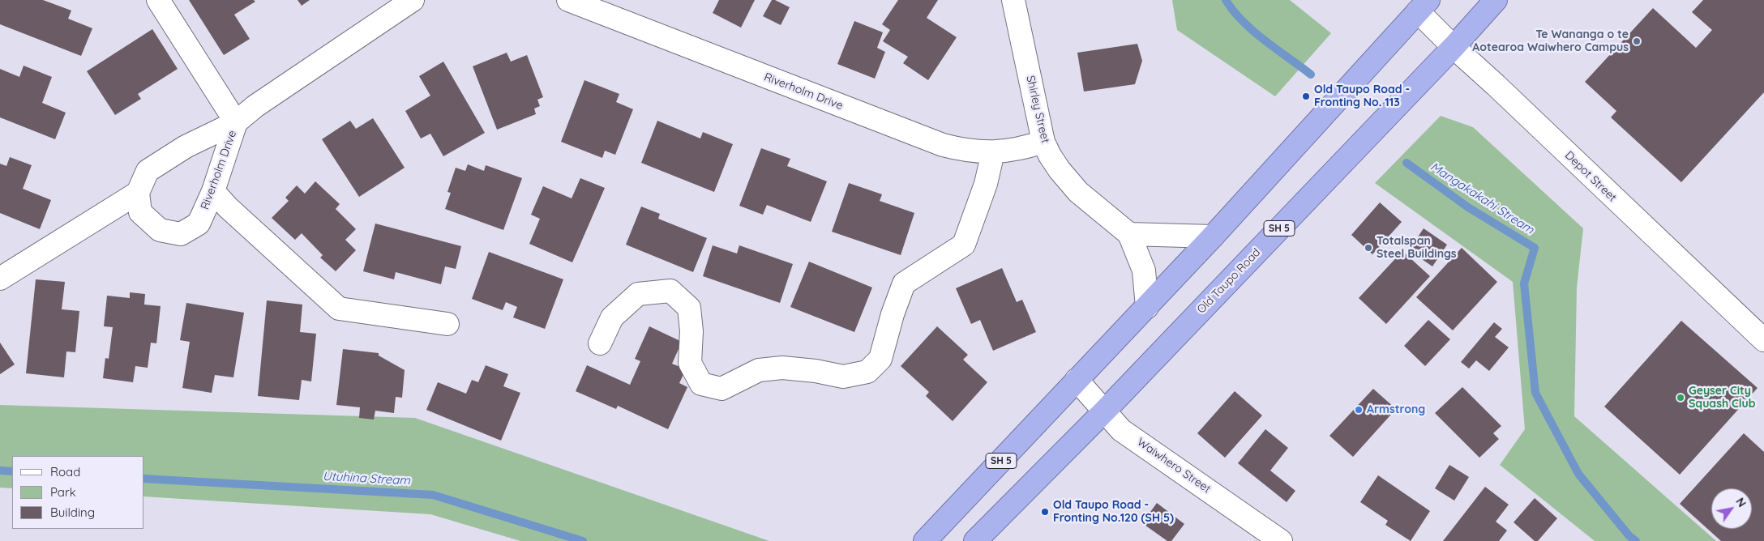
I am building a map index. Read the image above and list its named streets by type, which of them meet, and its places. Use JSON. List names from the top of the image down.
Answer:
{
  "streets": {
    "highway": ["SH 5", "Old Taupo Road"],
    "street": [
      "Riverholm Drive",
      "Shirley Street",
      "Depot Street",
      "Waiwhero Street"
    ]
  },
  "crossings": [
    ["Riverholm Drive", "Shirley Street"],
    ["Shirley Street", "SH 5"],
    ["Depot Street", "SH 5"],
    ["Depot Street", "Old Taupo Road"],
    ["SH 5", "Waiwhero Street"],
    ["Old Taupo Road", "Waiwhero Street"]
  ],
  "water": ["Mangakakahi Stream", "Utuhina Stream"],
  "places": [
    "Te Wananga o te Aotearoa Waiwhero Campus",
    "Old Taupo Road - Fronting No. 113",
    "Totalspan Steel Buildings",
    "Geyser City Squash Club",
    "Armstrong",
    "Old Taupo Road - Fronting No.120 (SH 5)"
  ],
  "legend": ["Road", "Park", "Building"],
  "north": "top right"
}
